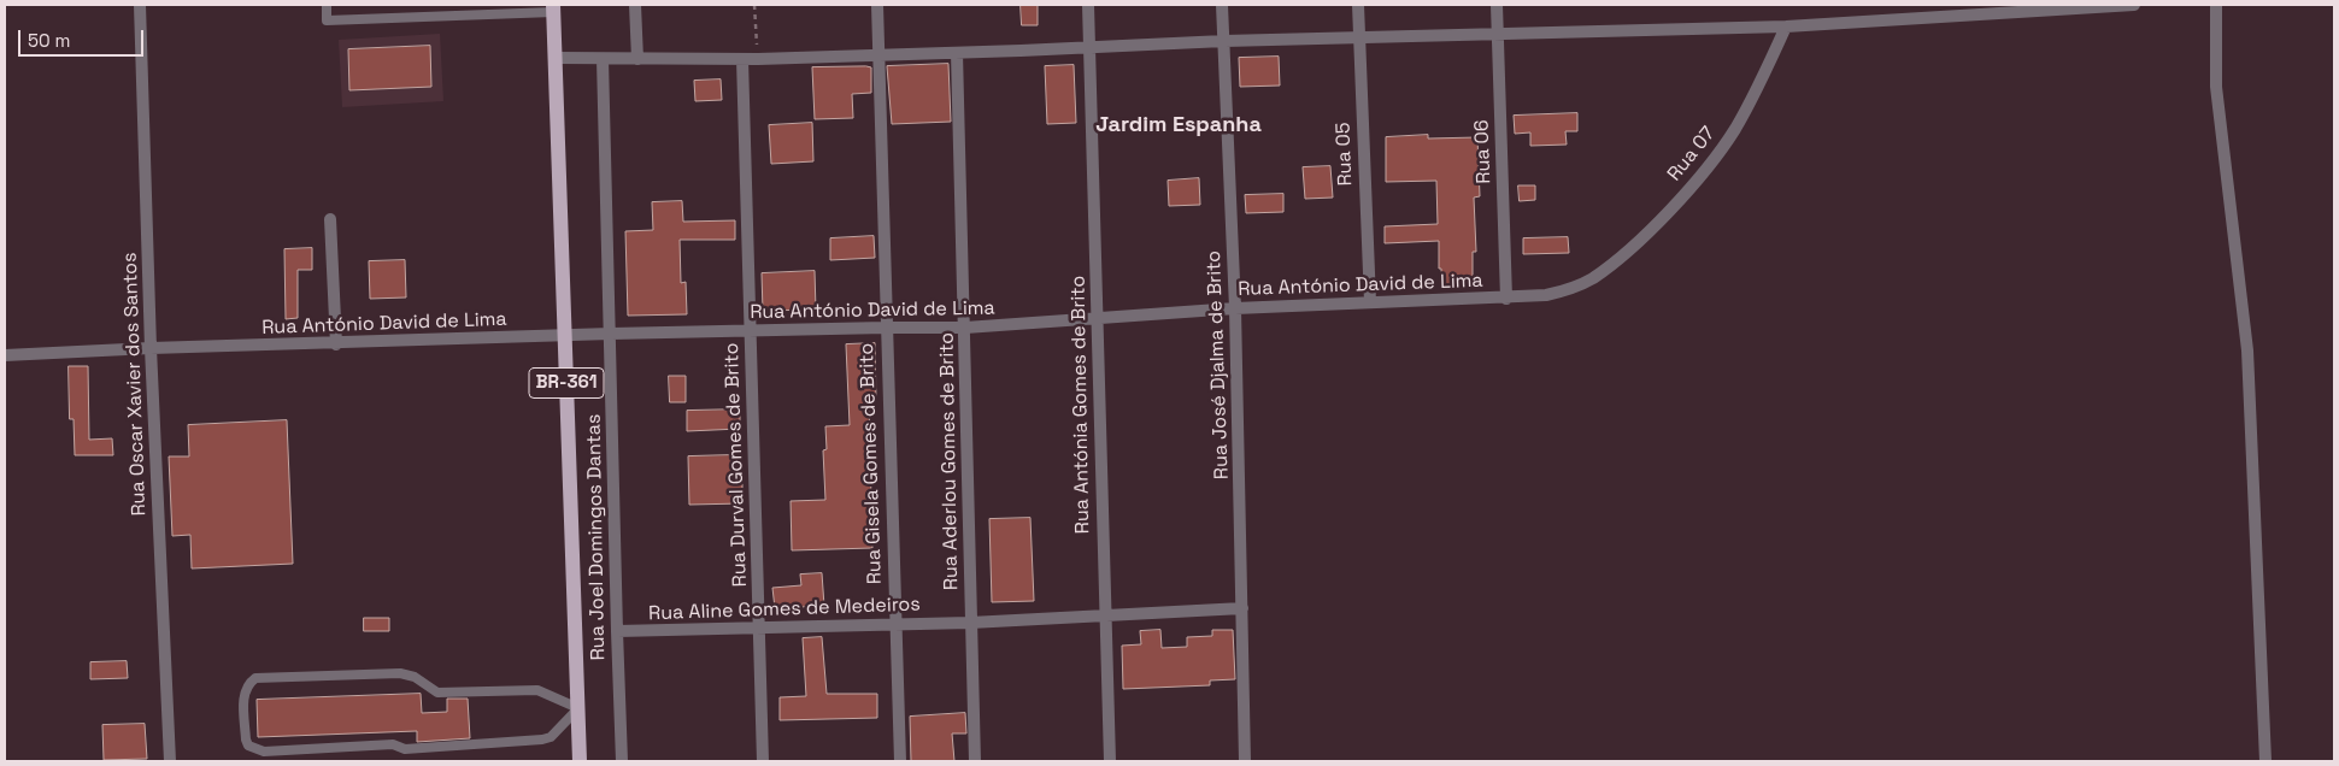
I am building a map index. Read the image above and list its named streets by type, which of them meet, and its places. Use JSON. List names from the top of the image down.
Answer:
{
  "streets": {
    "main road": ["BR-361"],
    "street": [
      "Rua 06",
      "Rua 05",
      "Rua 07",
      "Rua António David de Lima",
      "Rua José Djalma de Brito",
      "Rua Oscar Xavier dos Santos",
      "Rua Antónia Gomes de Brito",
      "Rua Aderlou Gomes de Brito",
      "Rua Gisela Gomes de Brito",
      "Rua Durval Gomes de Brito",
      "Rua Joel Domingos Dantas",
      "Rua Aline Gomes de Medeiros"
    ]
  },
  "crossings": [
    ["Rua 06", "Rua António David de Lima"],
    ["Rua 05", "Rua António David de Lima"],
    ["Rua 07", "Rua António David de Lima"],
    ["Rua António David de Lima", "Rua José Djalma de Brito"],
    ["Rua António David de Lima", "BR-361"],
    ["Rua António David de Lima", "Rua Oscar Xavier dos Santos"],
    ["Rua António David de Lima", "Rua Antónia Gomes de Brito"],
    ["Rua António David de Lima", "Rua Aderlou Gomes de Brito"],
    ["Rua António David de Lima", "Rua Gisela Gomes de Brito"],
    ["Rua António David de Lima", "Rua Durval Gomes de Brito"],
    ["Rua António David de Lima", "Rua Joel Domingos Dantas"],
    ["Rua José Djalma de Brito", "Rua Aline Gomes de Medeiros"],
    ["Rua Antónia Gomes de Brito", "Rua Aline Gomes de Medeiros"],
    ["Rua Aderlou Gomes de Brito", "Rua Aline Gomes de Medeiros"],
    ["Rua Gisela Gomes de Brito", "Rua Aline Gomes de Medeiros"],
    ["Rua Durval Gomes de Brito", "Rua Aline Gomes de Medeiros"],
    ["Rua Joel Domingos Dantas", "Rua Aline Gomes de Medeiros"]
  ],
  "districts": ["Jardim Espanha"],
  "scale_bar": "50 m"
}
